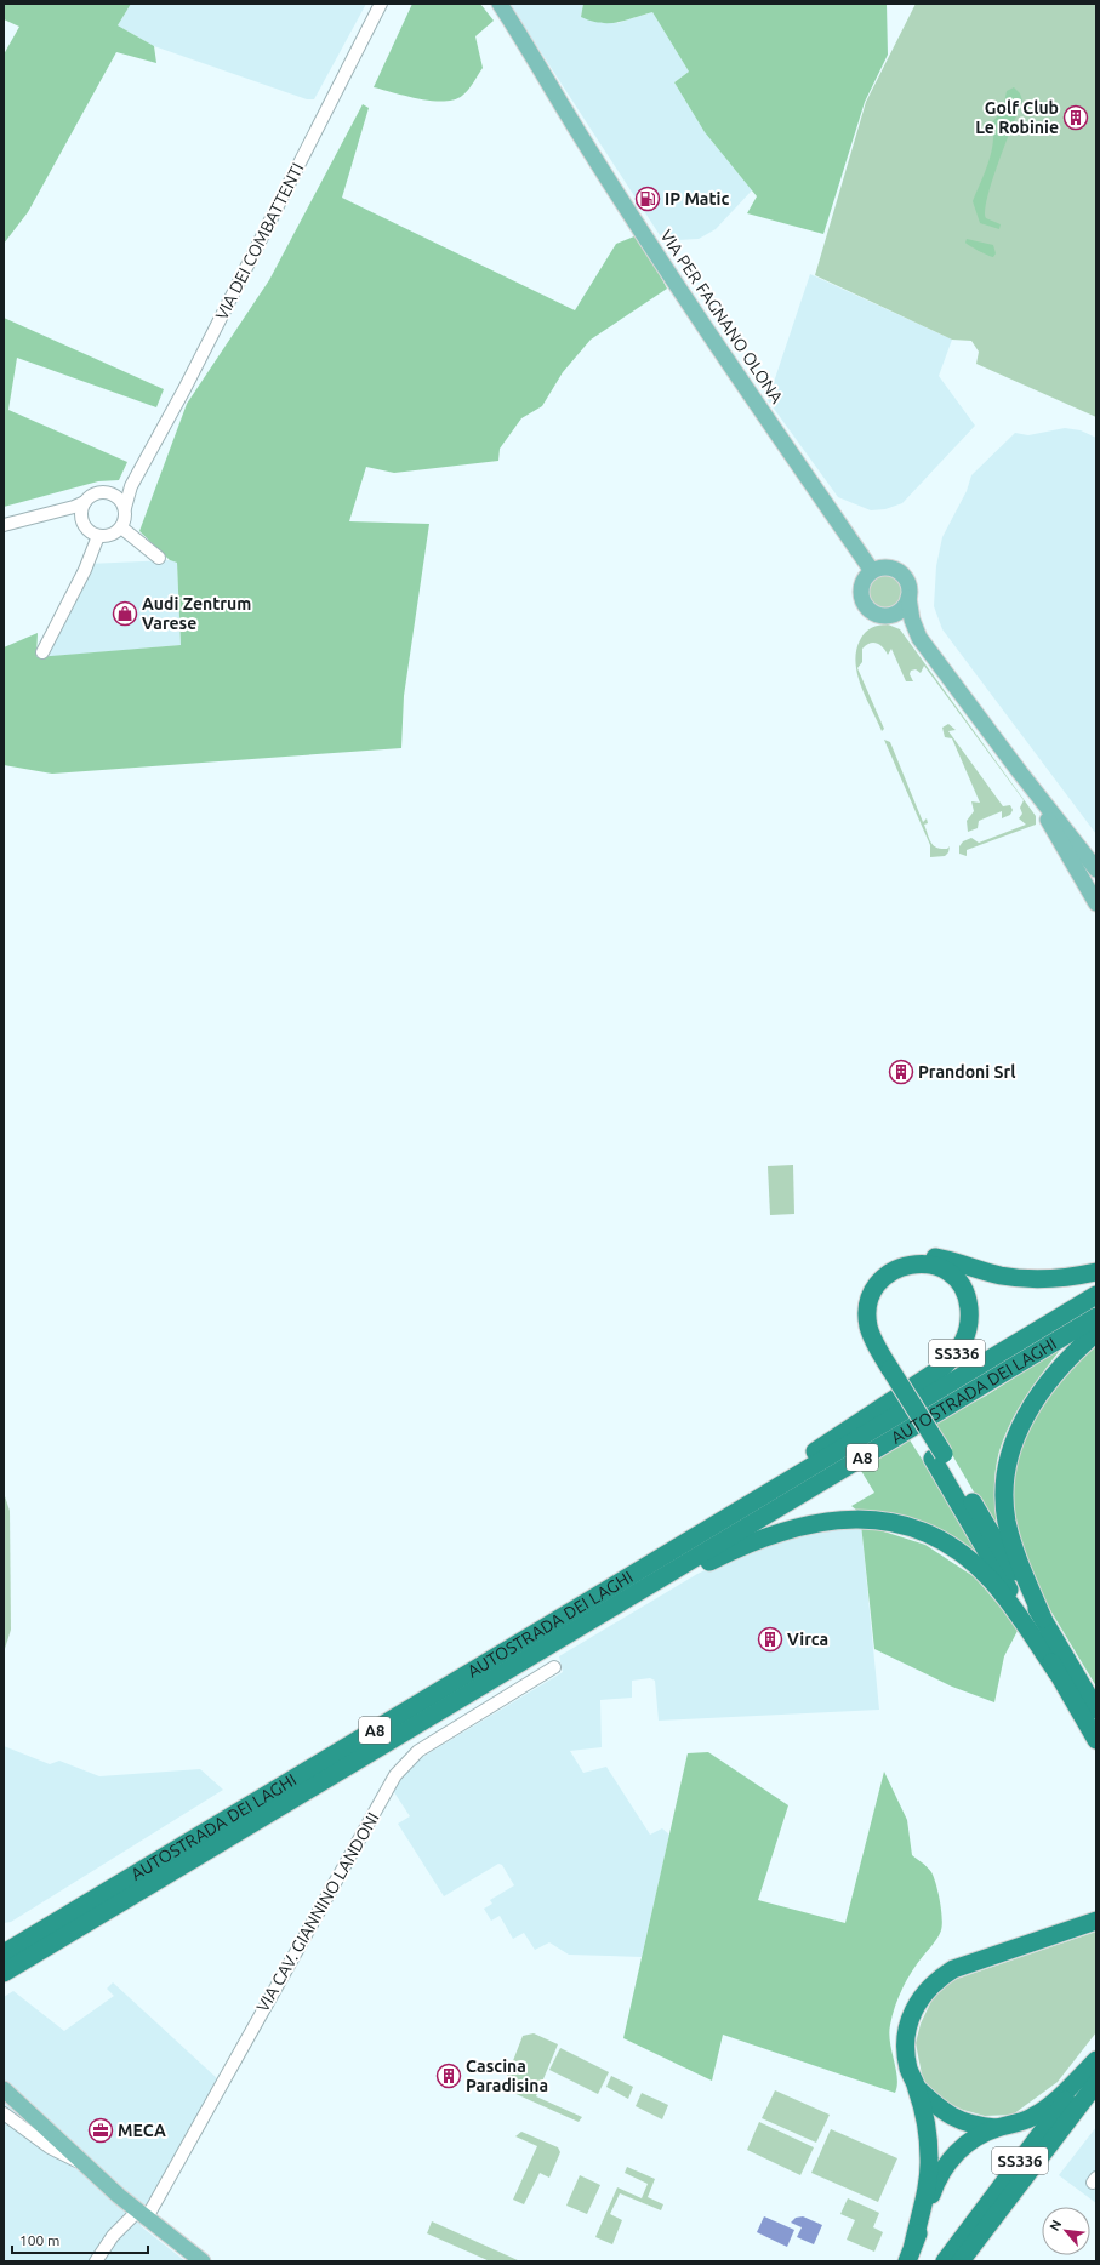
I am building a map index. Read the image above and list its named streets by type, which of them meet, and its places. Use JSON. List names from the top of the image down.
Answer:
{
  "streets": {
    "highway": ["SS336", "AUTOSTRADA DEI LAGHI", "A8"],
    "main road": ["VIA PER FAGNANO OLONA"],
    "street": ["VIA DEI COMBATTENTI", "VIA CAV. GIANNINO LANDONI"]
  },
  "crossings": [
    ["SS336", "AUTOSTRADA DEI LAGHI"]
  ],
  "places": {
    "building": [
      "Golf Club Le Robinie",
      "Prandoni Srl",
      "Virca",
      "Cascina Paradisina"
    ],
    "fuel station": ["IP Matic"],
    "shop": ["Audi Zentrum Varese"],
    "office": ["MECA"]
  },
  "scale_bar": "100 m",
  "north": "top left"
}
